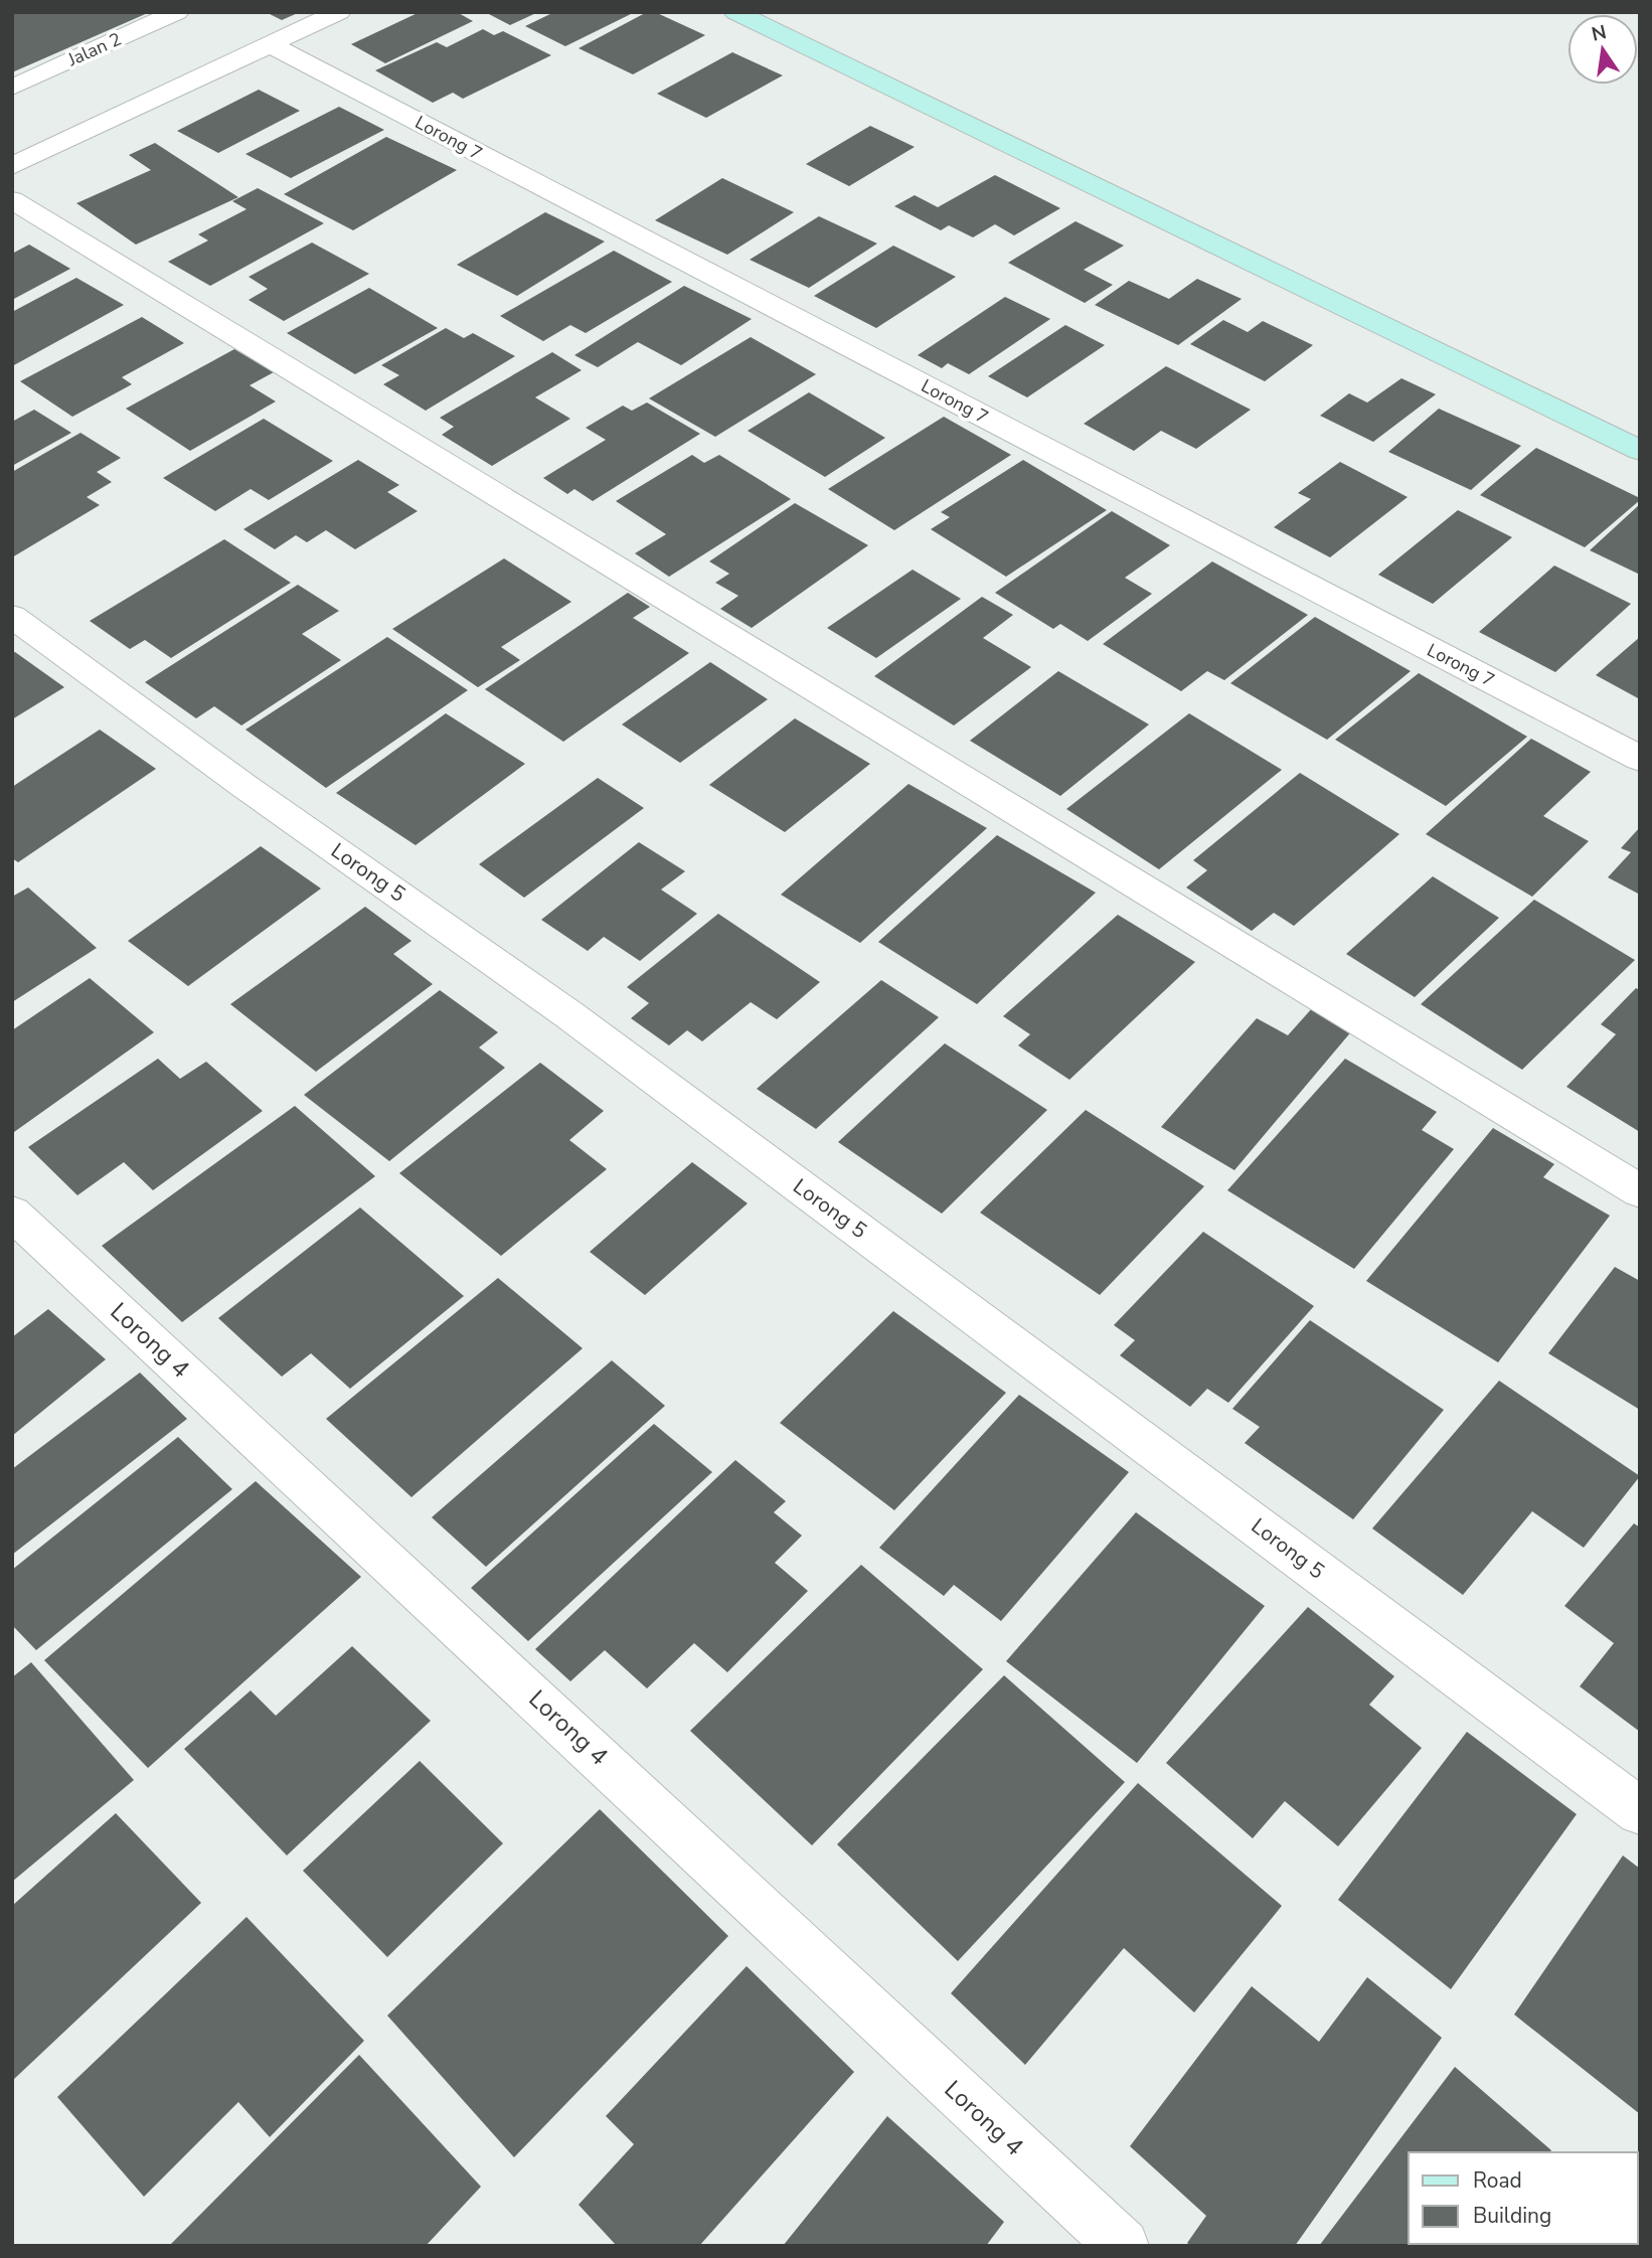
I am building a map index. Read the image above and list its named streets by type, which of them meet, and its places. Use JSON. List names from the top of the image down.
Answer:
{
  "streets": {
    "street": [
      "Jalan 2",
      "Lorong 7",
      "Lorong 5",
      "Lorong 4"
    ]
  },
  "legend": ["Road", "Building"],
  "north": "top"
}
